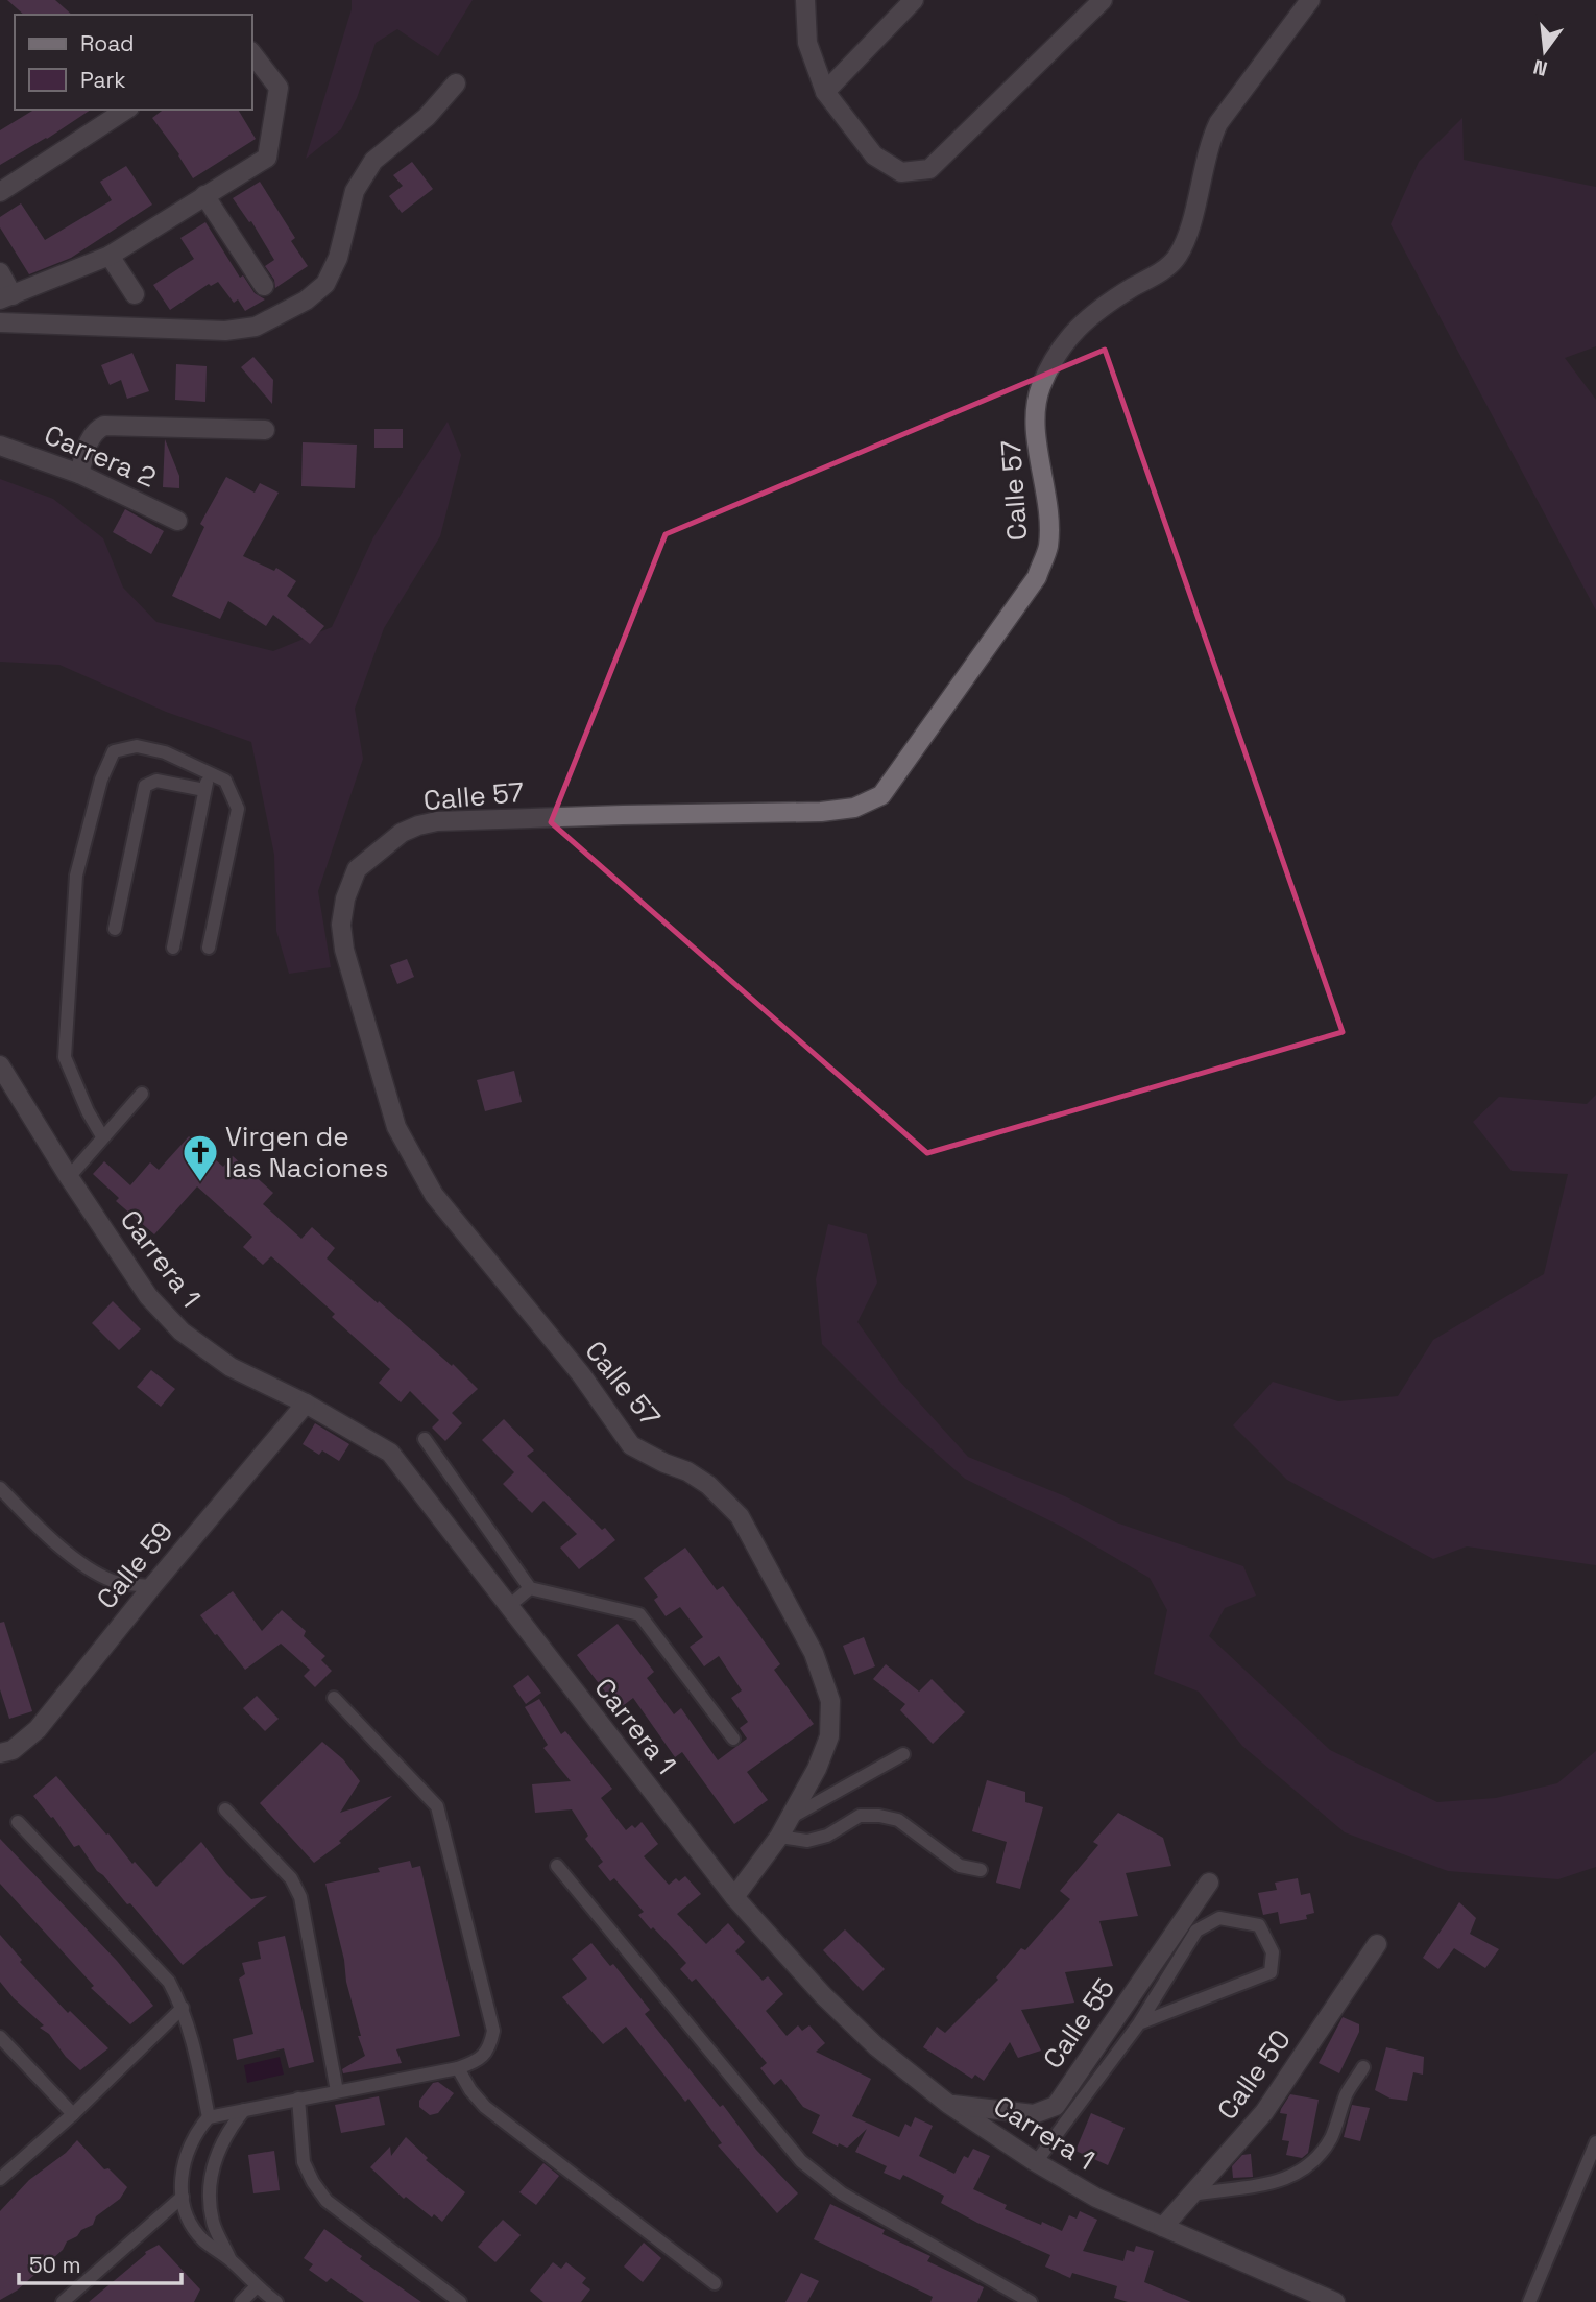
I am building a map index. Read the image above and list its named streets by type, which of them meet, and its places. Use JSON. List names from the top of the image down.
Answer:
{
  "streets": {
    "street": [
      "Carrera 2",
      "Calle 57",
      "Carrera 1",
      "Calle 59",
      "Calle 55",
      "Calle 50"
    ]
  },
  "crossings": [
    ["Calle 57", "Carrera 1"],
    ["Carrera 1", "Calle 59"],
    ["Carrera 1", "Calle 55"],
    ["Carrera 1", "Calle 50"]
  ],
  "places": {
    "church": ["Virgen de las Naciones"]
  },
  "legend": ["Road", "Park"],
  "scale_bar": "50 m",
  "north": "bottom"
}
